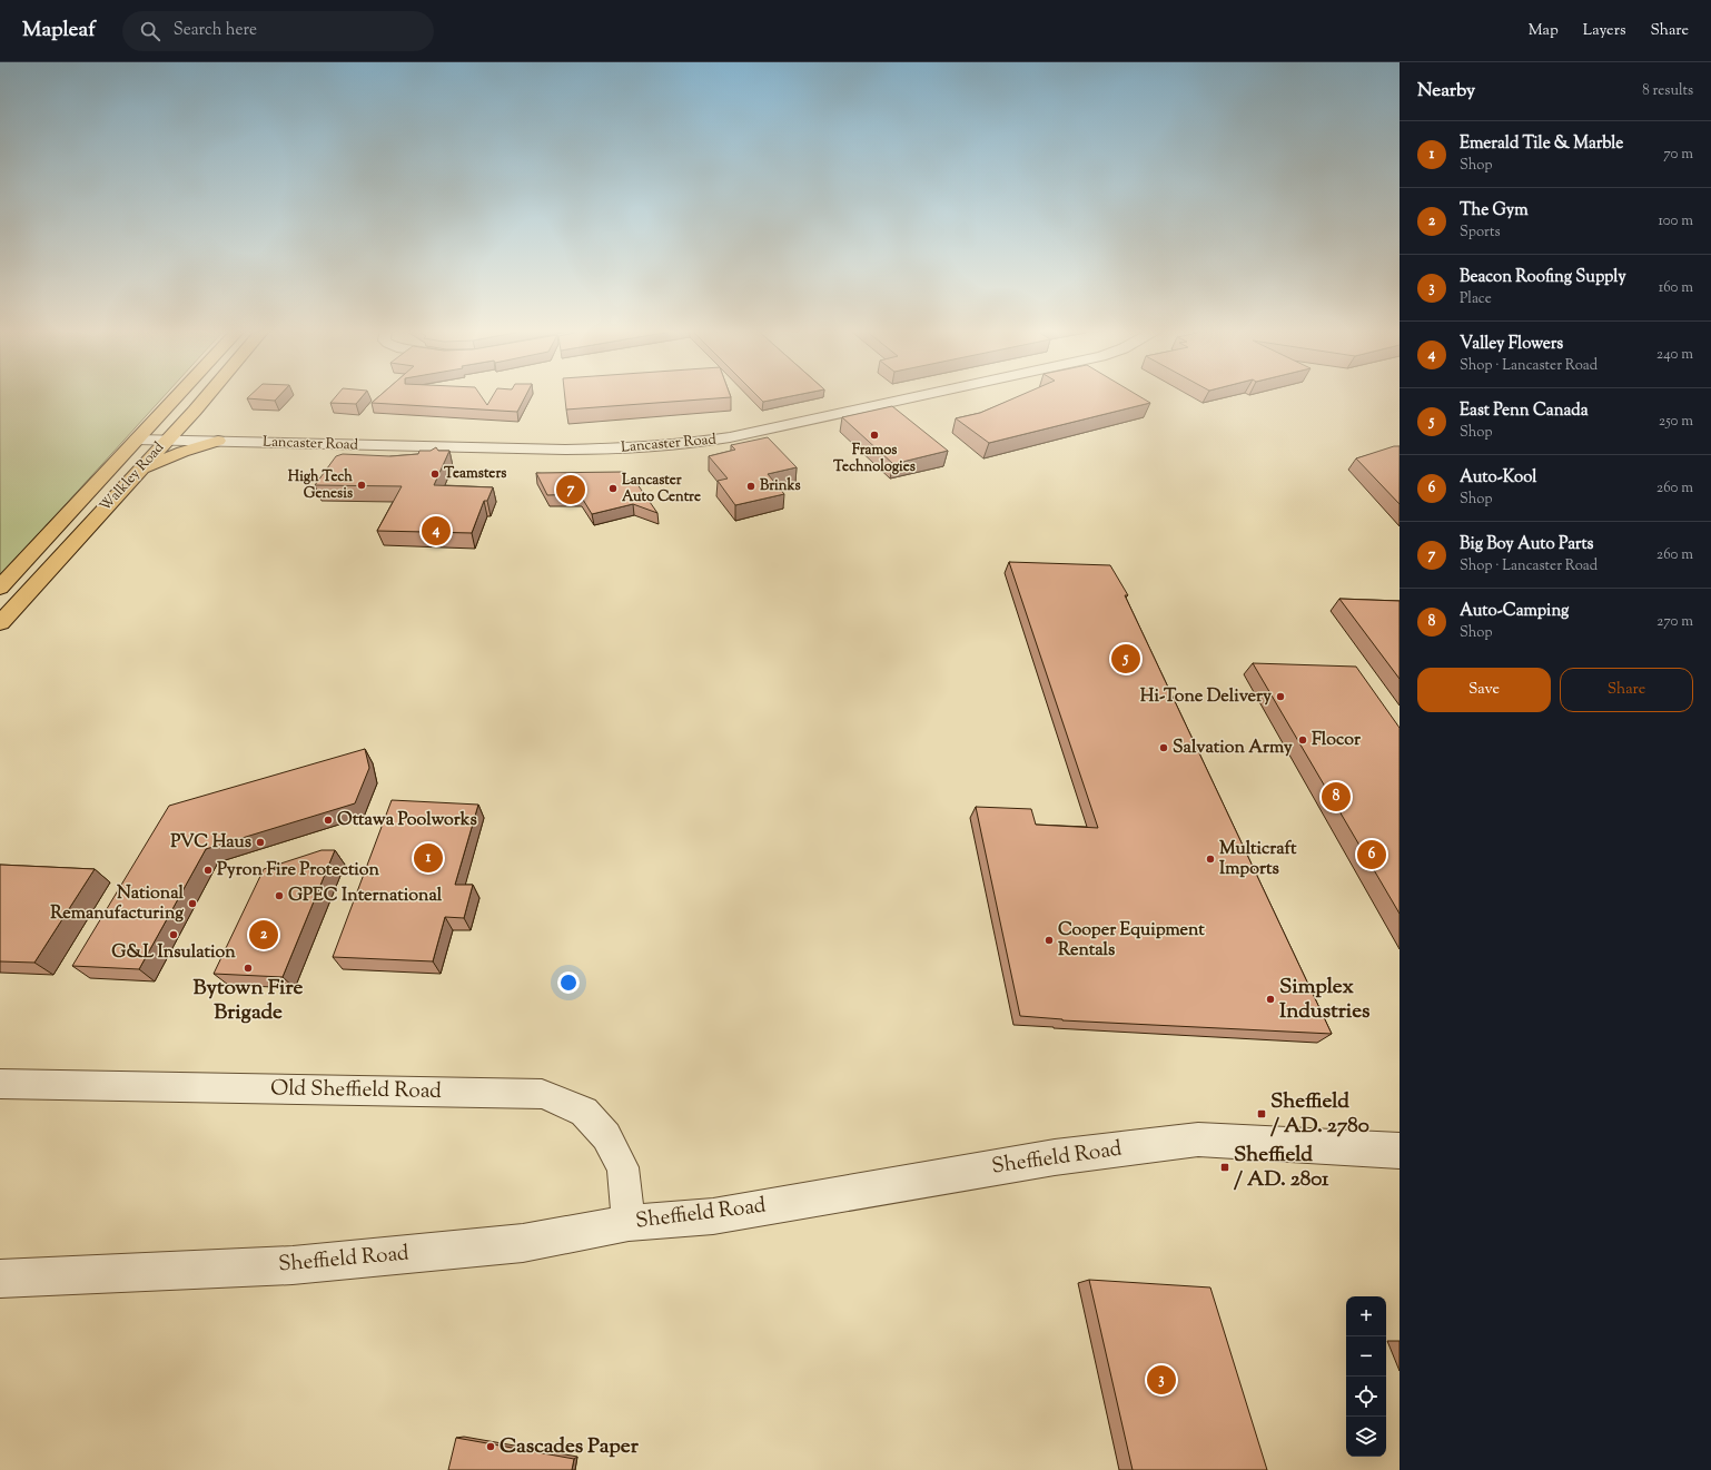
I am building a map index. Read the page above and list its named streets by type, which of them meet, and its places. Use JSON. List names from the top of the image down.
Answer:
{
  "streets": {
    "main road": ["Walkley Road"],
    "street": ["Lancaster Road", "Old Sheffield Road", "Sheffield Road"]
  },
  "crossings": [
    ["Lancaster Road", "Walkley Road"],
    ["Old Sheffield Road", "Sheffield Road"]
  ],
  "places": {
    "other": [
      "Framos Technologies",
      "Teamsters",
      "High Tech Genesis",
      "Brinks",
      "Lancaster Auto Centre",
      "Hi-Tone Delivery",
      "Flocor",
      "Salvation Army",
      "Ottawa Poolworks",
      "PVC Haus",
      "Multicraft Imports",
      "Pyron Fire Protection",
      "GPEC International",
      "National Remanufacturing",
      "G&L Insulation",
      "Cooper Equipment Rentals",
      "Bytown Fire Brigade",
      "Simplex Industries",
      "Cascades Paper"
    ],
    "transit": ["Sheffield / AD. 2780", "Sheffield / AD. 2801"]
  },
  "page": {
    "header": "Mapleaf",
    "search": "Search here",
    "nav": ["Map", "Layers", "Share"],
    "heading": ["Nearby", "8 results"],
    "list": [
      {
        "mark": "1",
        "name": "Emerald Tile & Marble",
        "note": "Shop",
        "value": "70 m"
      },
      {
        "mark": "2",
        "name": "The Gym",
        "note": "Sports",
        "value": "100 m"
      },
      {
        "mark": "3",
        "name": "Beacon Roofing Supply",
        "note": "Place",
        "value": "160 m"
      },
      {
        "mark": "4",
        "name": "Valley Flowers",
        "note": "Shop · Lancaster Road",
        "value": "240 m"
      },
      {
        "mark": "5",
        "name": "East Penn Canada",
        "note": "Shop",
        "value": "250 m"
      },
      {
        "mark": "6",
        "name": "Auto-Kool",
        "note": "Shop",
        "value": "260 m"
      },
      {
        "mark": "7",
        "name": "Big Boy Auto Parts",
        "note": "Shop · Lancaster Road",
        "value": "260 m"
      },
      {
        "mark": "8",
        "name": "Auto-Camping",
        "note": "Shop",
        "value": "270 m"
      }
    ],
    "pins": [
      "7",
      "4",
      "5",
      "8",
      "6",
      "1",
      "2",
      "3"
    ],
    "buttons": ["Save", "Share"],
    "map_buttons": ["+", "−"]
  }
}
